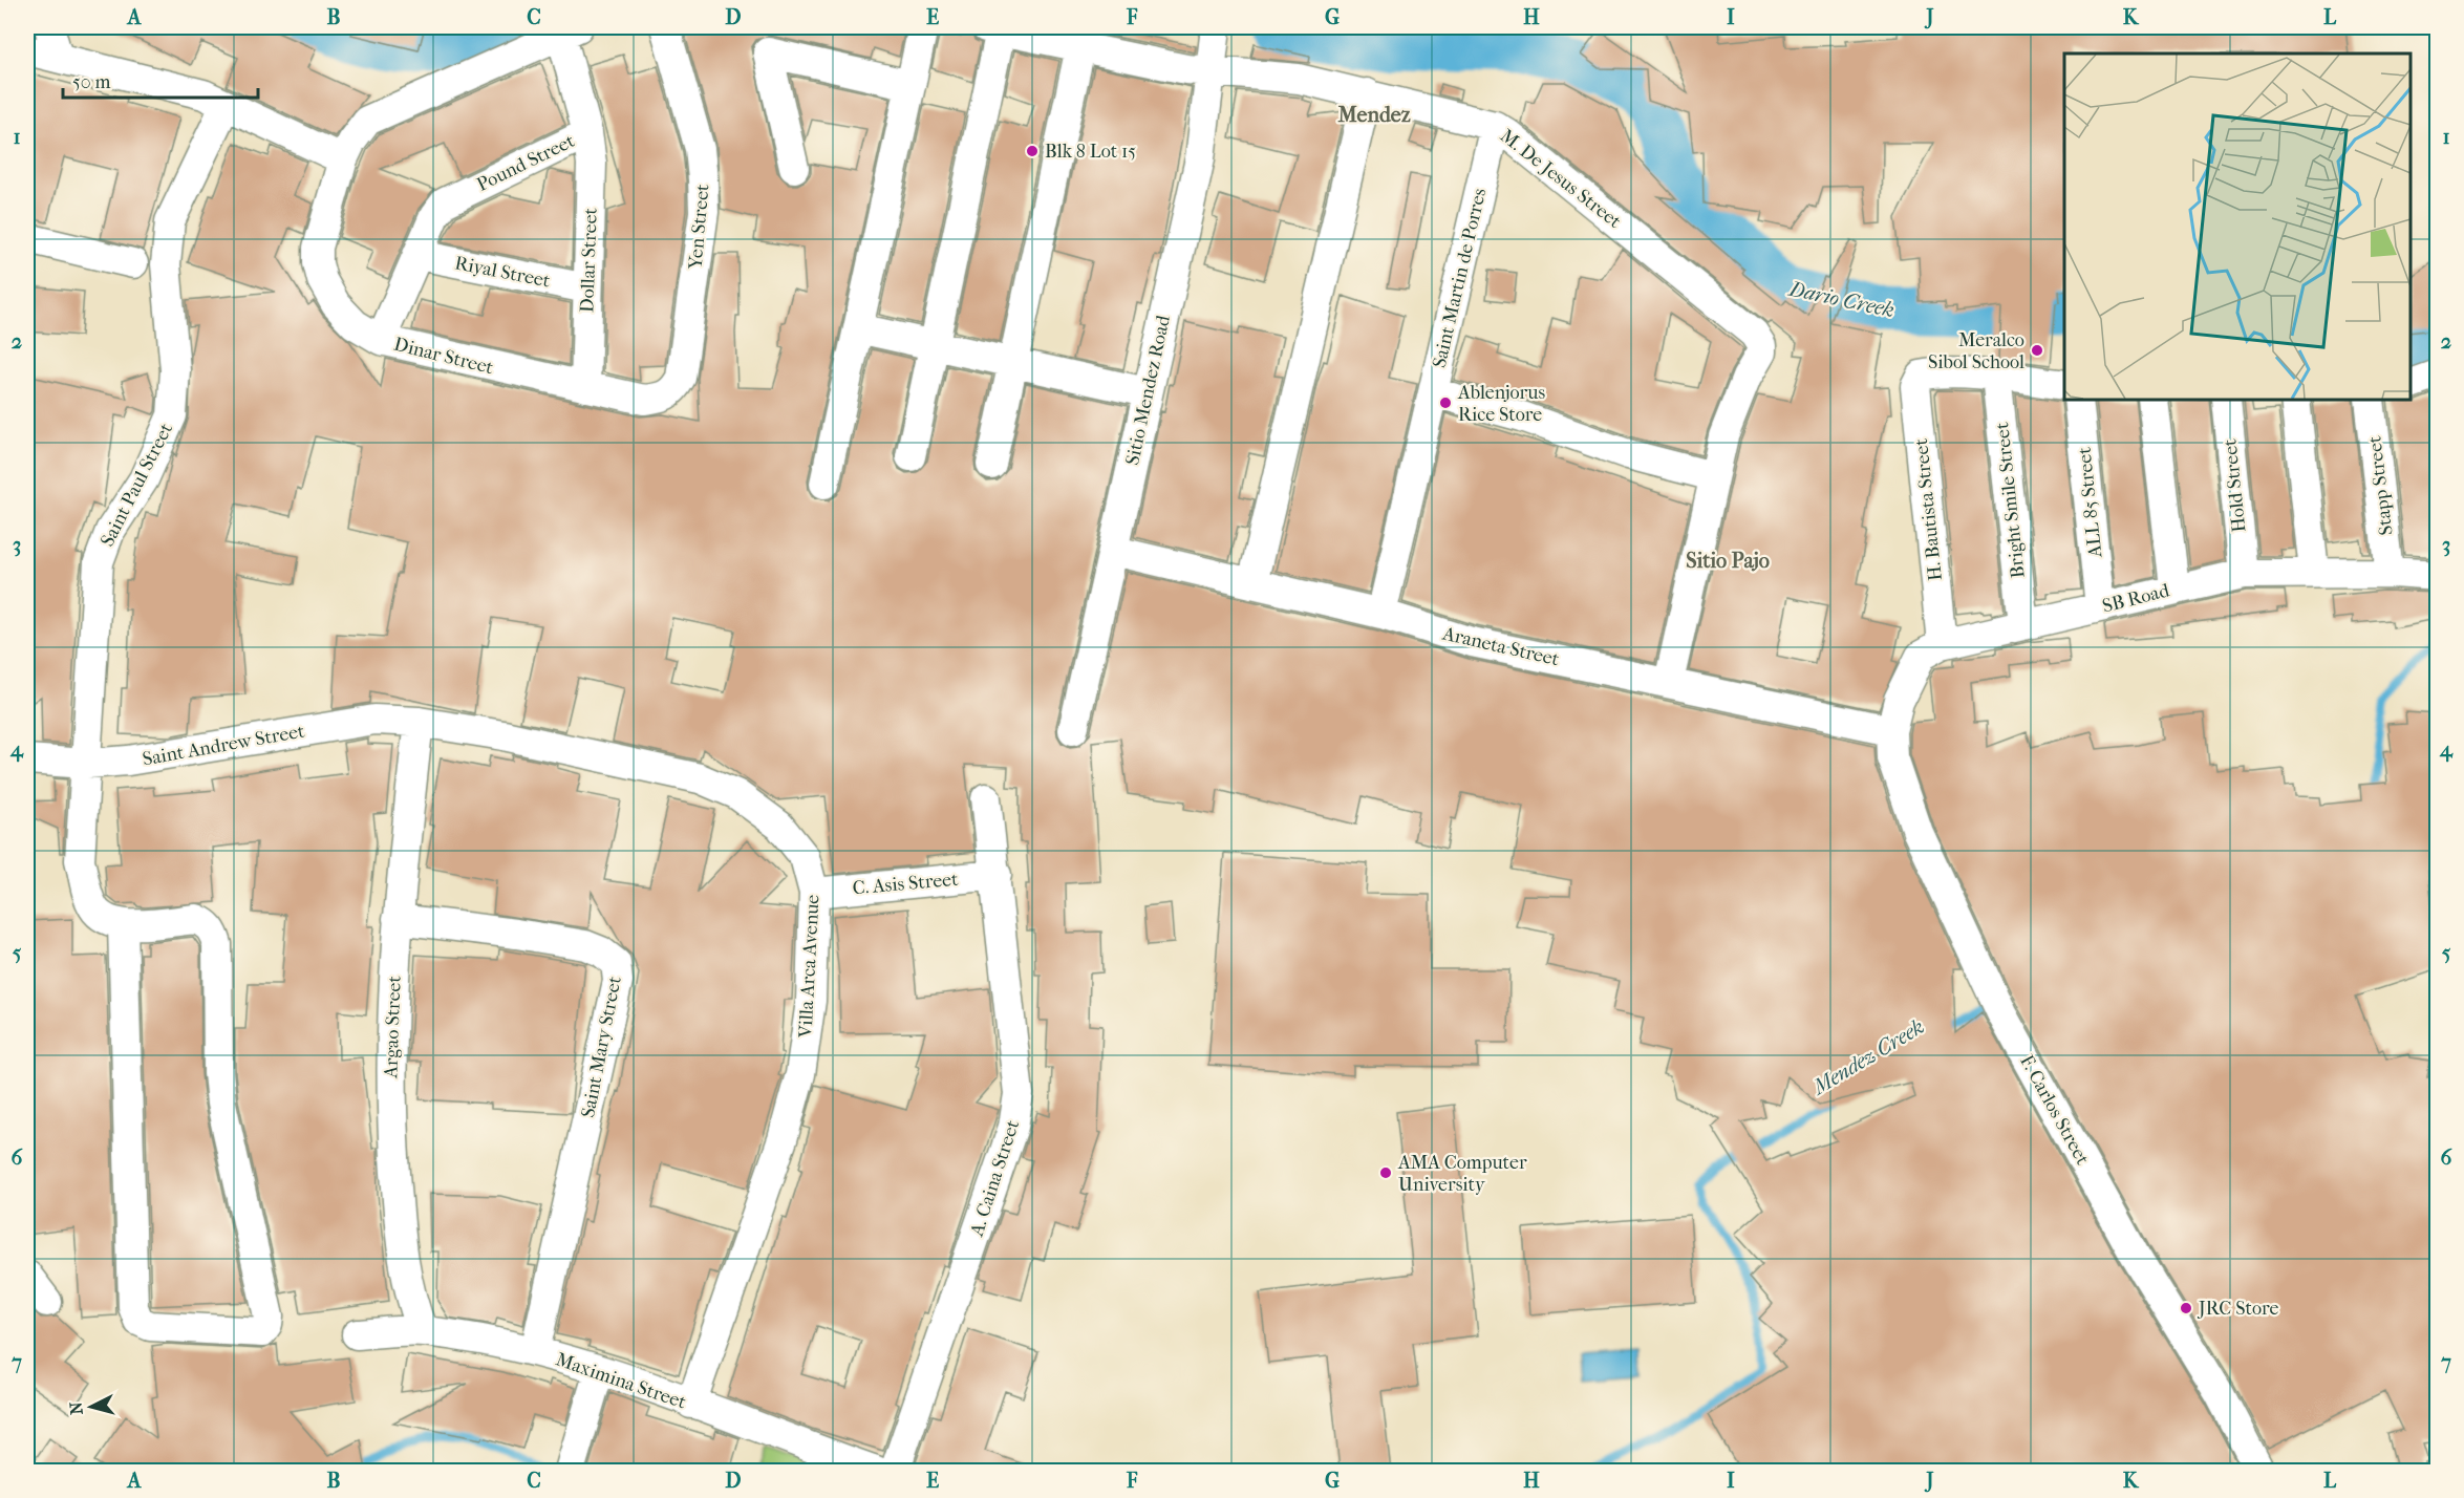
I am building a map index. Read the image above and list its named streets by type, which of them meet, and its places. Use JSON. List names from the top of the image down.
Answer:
{
  "streets": {
    "street": [
      "Pound Street",
      "M. De Jesus Street",
      "Yen Street",
      "Dollar Street",
      "Riyal Street",
      "Saint Martin de Porres",
      "Dinar Street",
      "Sitio Mendez Road",
      "Saint Paul Street",
      "Hold Street",
      "Stapp Street",
      "Bright Smile Street",
      "ALL 85 Street",
      "H. Bautista Street",
      "SB Road",
      "Araneta Street",
      "Saint Andrew Street",
      "C. Asis Street",
      "Villa Arca Avenue",
      "Argao Street",
      "Saint Mary Street",
      "F. Carlos Street",
      "A. Caina Street",
      "Maximina Street"
    ]
  },
  "crossings": [
    ["Pound Street", "Dollar Street"],
    ["Pound Street", "Riyal Street"],
    ["Pound Street", "Dinar Street"],
    ["M. De Jesus Street", "Saint Martin de Porres"],
    ["M. De Jesus Street", "Sitio Mendez Road"],
    ["Yen Street", "Dinar Street"],
    ["Dollar Street", "Riyal Street"],
    ["Dollar Street", "Dinar Street"],
    ["Saint Martin de Porres", "Araneta Street"],
    ["Sitio Mendez Road", "Araneta Street"],
    ["Saint Paul Street", "Saint Andrew Street"],
    ["Hold Street", "SB Road"],
    ["Stapp Street", "SB Road"],
    ["Bright Smile Street", "H. Bautista Street"],
    ["Bright Smile Street", "SB Road"],
    ["ALL 85 Street", "SB Road"],
    ["H. Bautista Street", "SB Road"],
    ["SB Road", "Araneta Street"],
    ["SB Road", "F. Carlos Street"],
    ["Araneta Street", "F. Carlos Street"],
    ["Saint Andrew Street", "Villa Arca Avenue"],
    ["Saint Andrew Street", "Argao Street"],
    ["C. Asis Street", "Villa Arca Avenue"],
    ["C. Asis Street", "A. Caina Street"],
    ["Villa Arca Avenue", "Argao Street"],
    ["Villa Arca Avenue", "Maximina Street"],
    ["Argao Street", "Saint Mary Street"],
    ["Argao Street", "Maximina Street"],
    ["Saint Mary Street", "Maximina Street"]
  ],
  "districts": ["Mendez", "Sitio Pajo"],
  "water": ["Dario Creek", "Mendez Creek"],
  "places": [
    "Blk 8 Lot 15",
    "Meralco Sibol School",
    "Ablenjorus Rice Store",
    "AMA Computer University",
    "JRC Store"
  ],
  "scale_bar": "50 m",
  "north": "left",
  "grid": {
    "columns": [
      "A",
      "B",
      "C",
      "D",
      "E",
      "F",
      "G",
      "H",
      "I",
      "J",
      "K",
      "L"
    ],
    "rows": [
      "1",
      "2",
      "3",
      "4",
      "5",
      "6",
      "7"
    ]
  }
}
